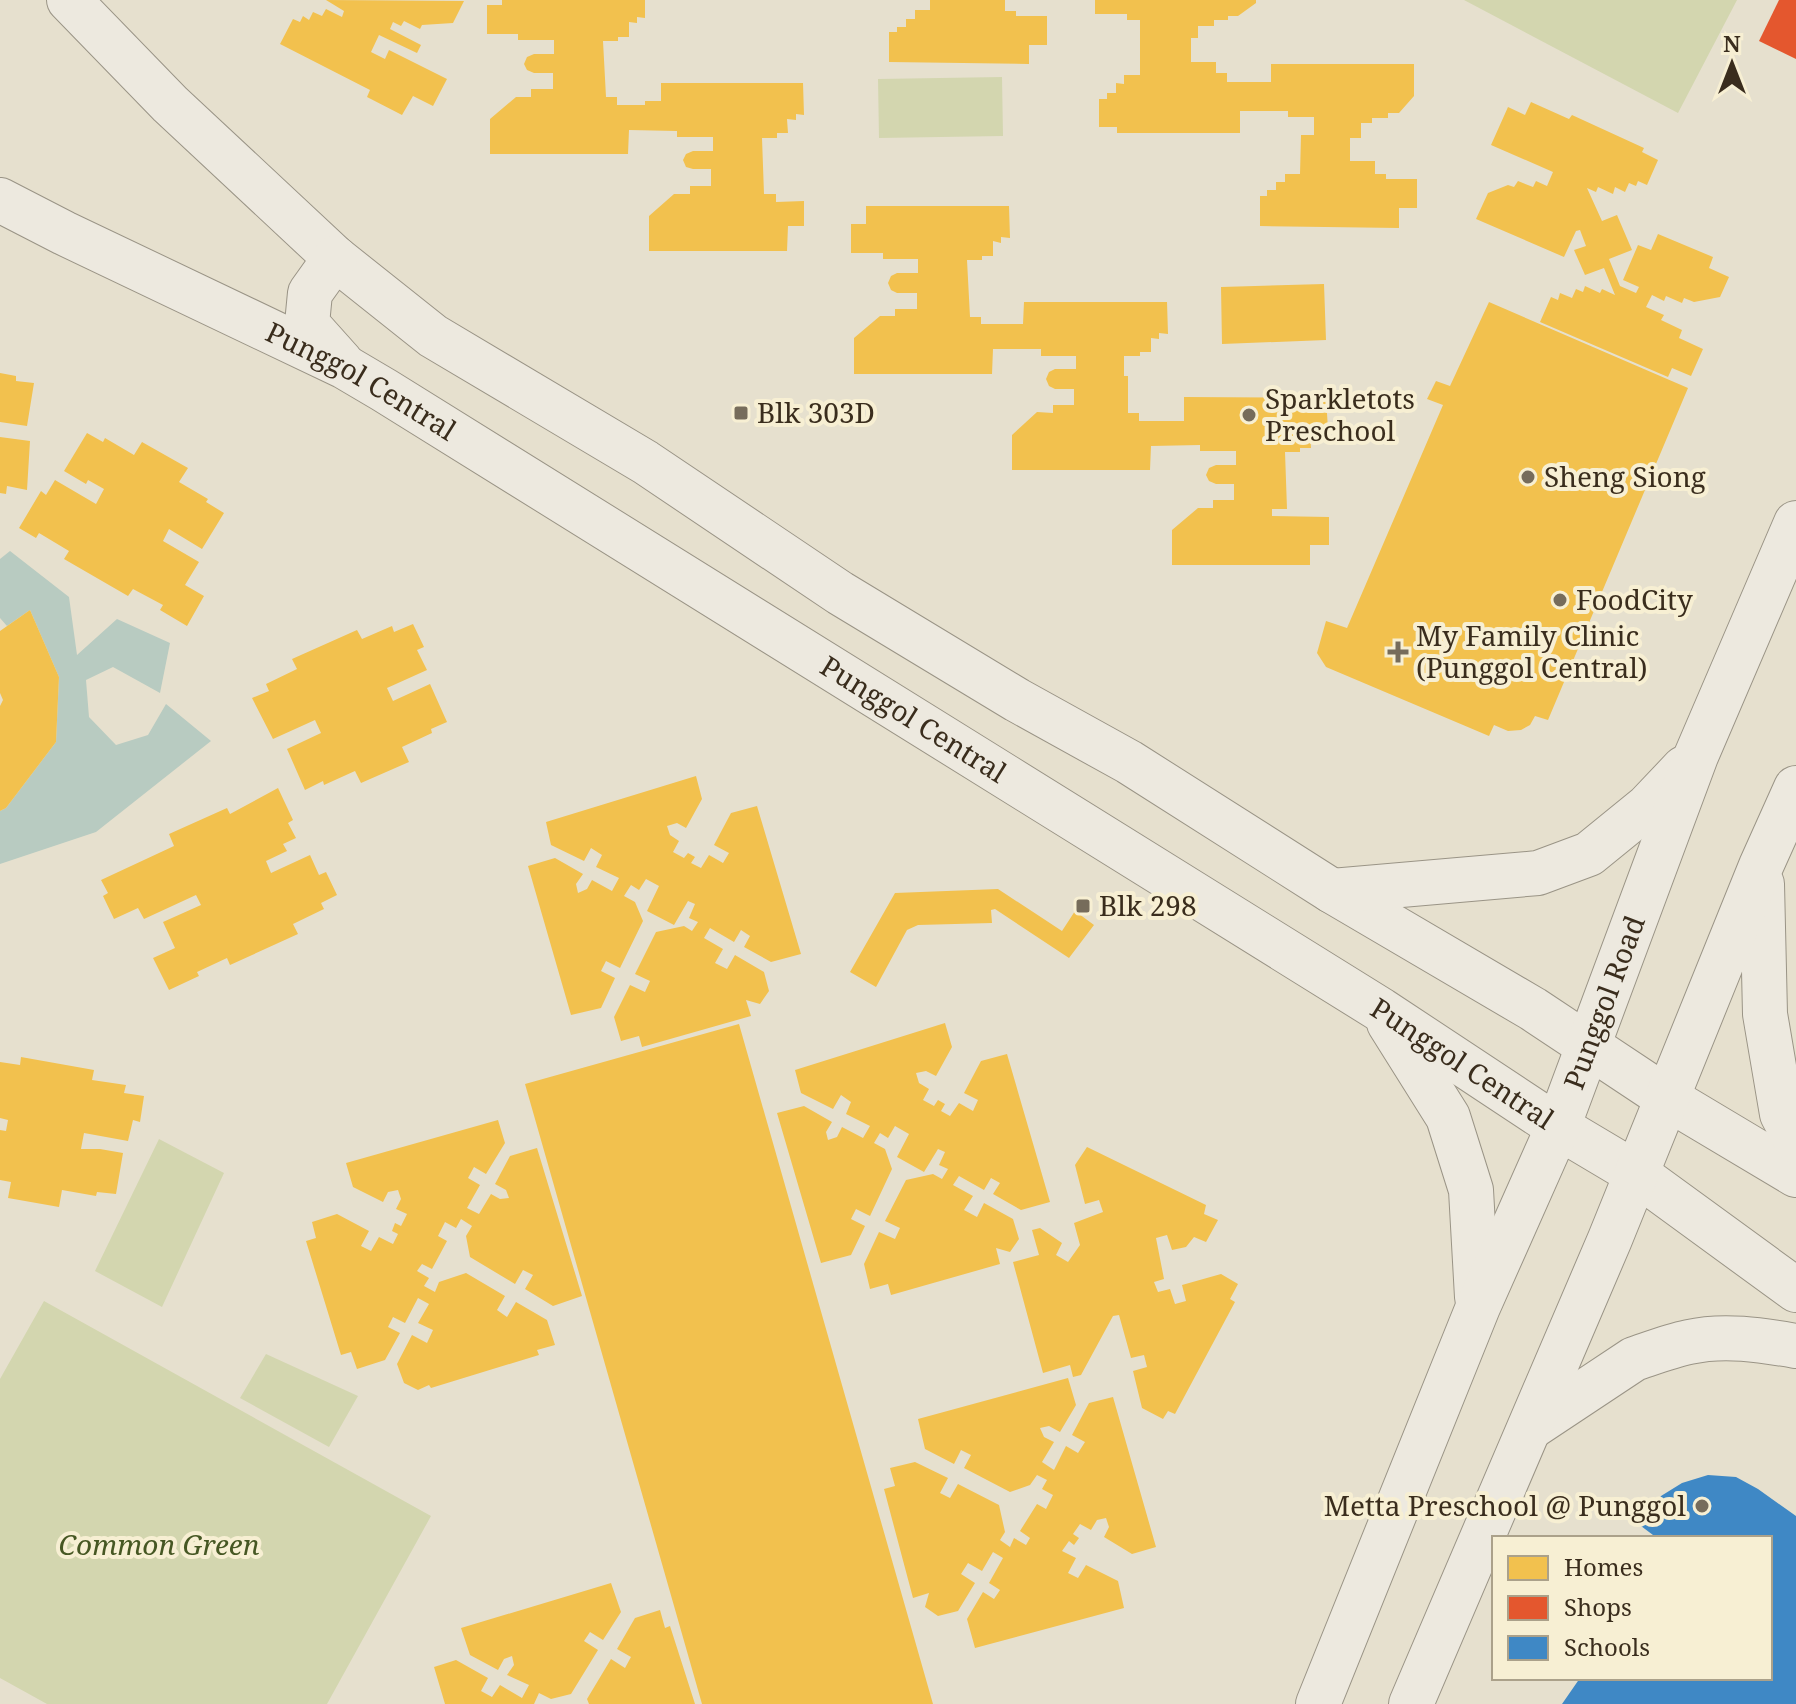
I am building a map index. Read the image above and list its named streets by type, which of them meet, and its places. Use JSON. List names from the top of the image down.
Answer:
{
  "streets": {
    "main road": ["Punggol Central", "Punggol Road"]
  },
  "crossings": [
    ["Punggol Central", "Punggol Road"]
  ],
  "parks": ["Common Green"],
  "places": {
    "transit": ["Blk 303D", "Blk 298"],
    "other": [
      "Sparkletots Preschool",
      "Sheng Siong",
      "FoodCity",
      "Metta Preschool @ Punggol"
    ],
    "health": ["My Family Clinic (Punggol Central)"]
  },
  "legend": ["Homes", "Shops", "Schools"],
  "north": "top"
}
